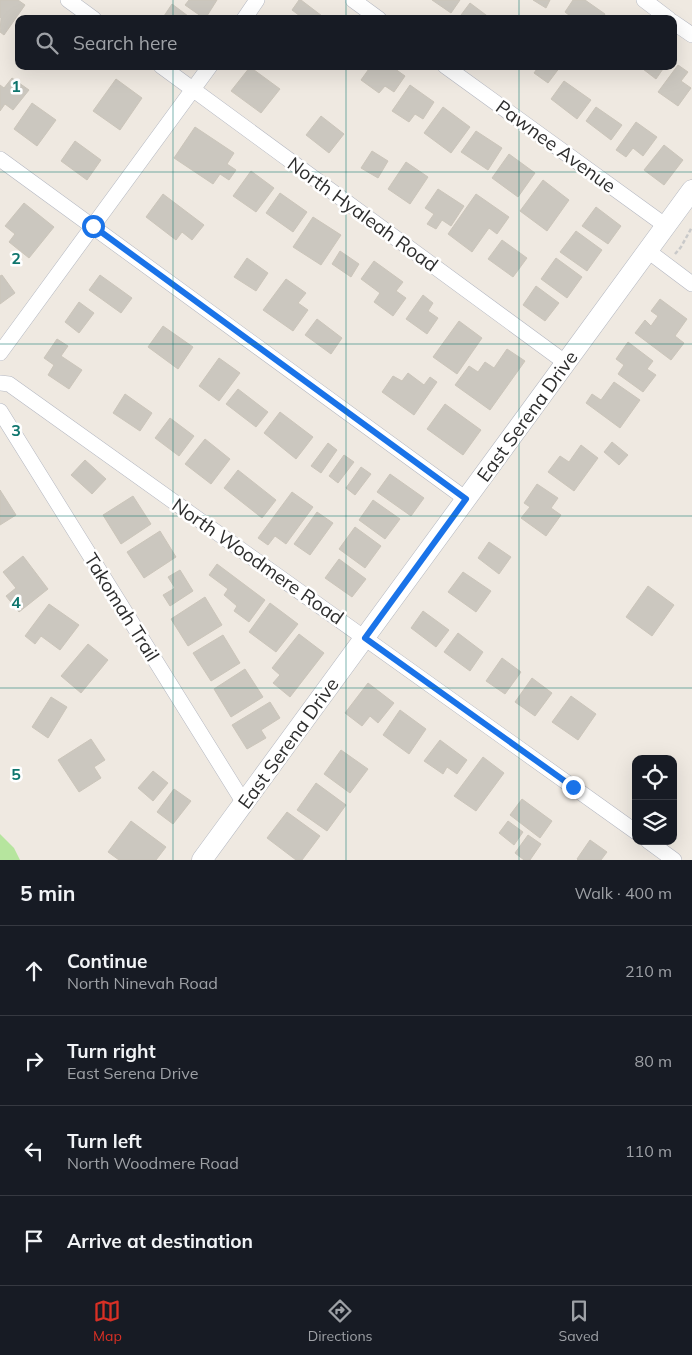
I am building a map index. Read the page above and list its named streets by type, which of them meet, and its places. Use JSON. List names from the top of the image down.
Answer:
{
  "streets": {
    "street": [
      "Pawnee Avenue",
      "North Hyaleah Road",
      "East Serena Drive",
      "North Woodmere Road",
      "Takomah Trail"
    ]
  },
  "crossings": [
    ["Pawnee Avenue", "East Serena Drive"],
    ["North Hyaleah Road", "East Serena Drive"],
    ["East Serena Drive", "North Woodmere Road"],
    ["East Serena Drive", "Takomah Trail"]
  ],
  "page": {
    "search": "Search here",
    "heading": ["5 min", "Walk · 400 m"],
    "list": [
      ["Continue", "North Ninevah Road", "210 m"],
      ["Turn right", "East Serena Drive", "80 m"],
      ["Turn left", "North Woodmere Road", "110 m"],
      "Arrive at destination"
    ],
    "nav": ["Map", "Directions", "Saved"]
  },
  "grid": {
    "rows": [
      "1",
      "2",
      "3",
      "4",
      "5"
    ]
  }
}
